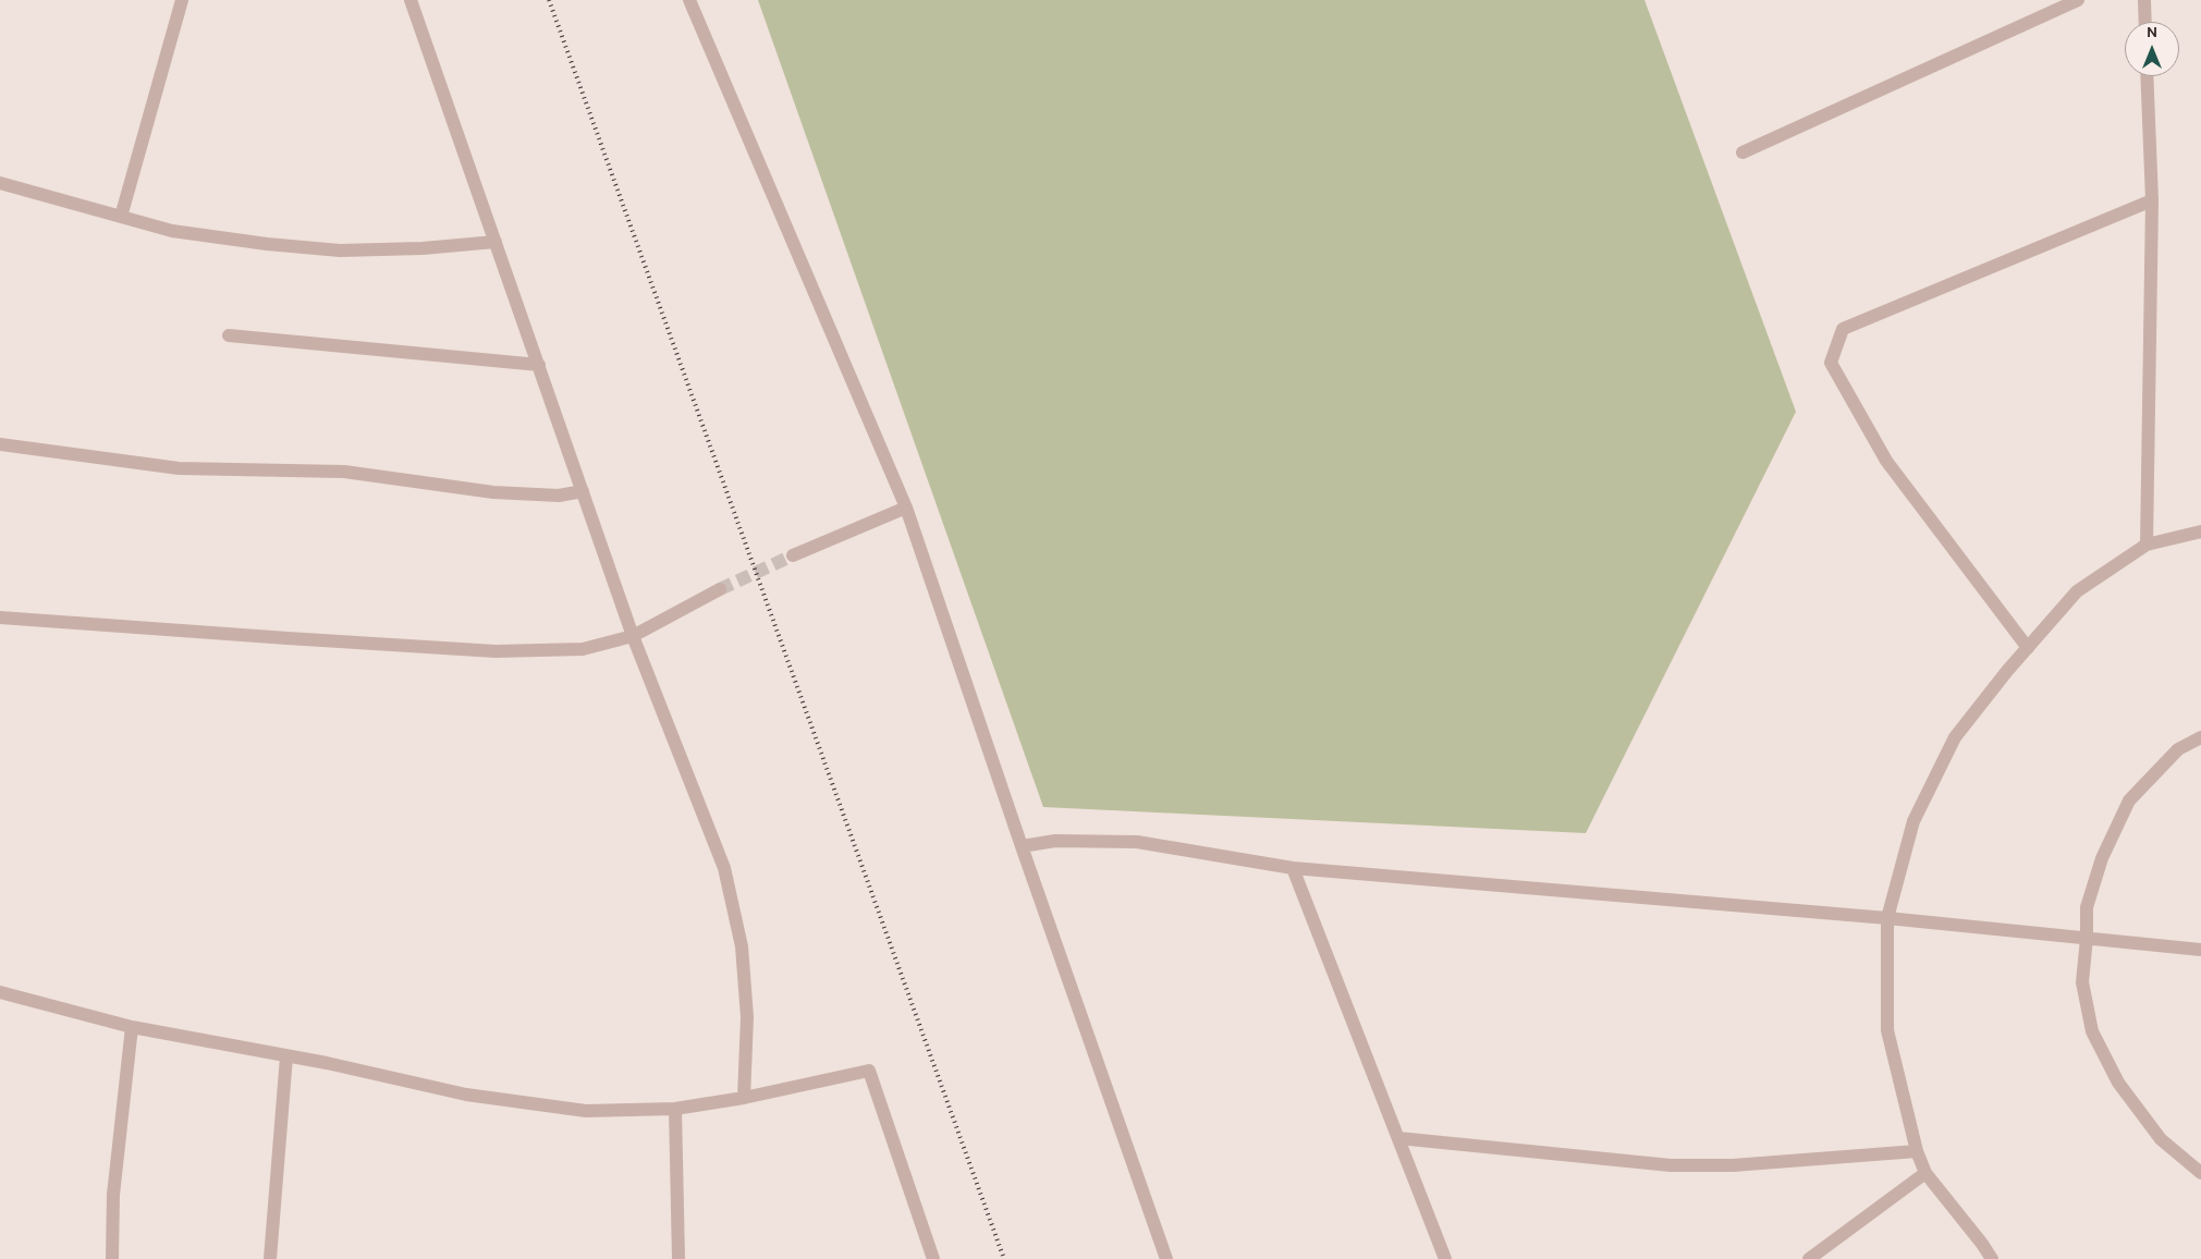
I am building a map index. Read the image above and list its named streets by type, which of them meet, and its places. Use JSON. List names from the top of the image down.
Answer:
{
  "north": "top"
}
